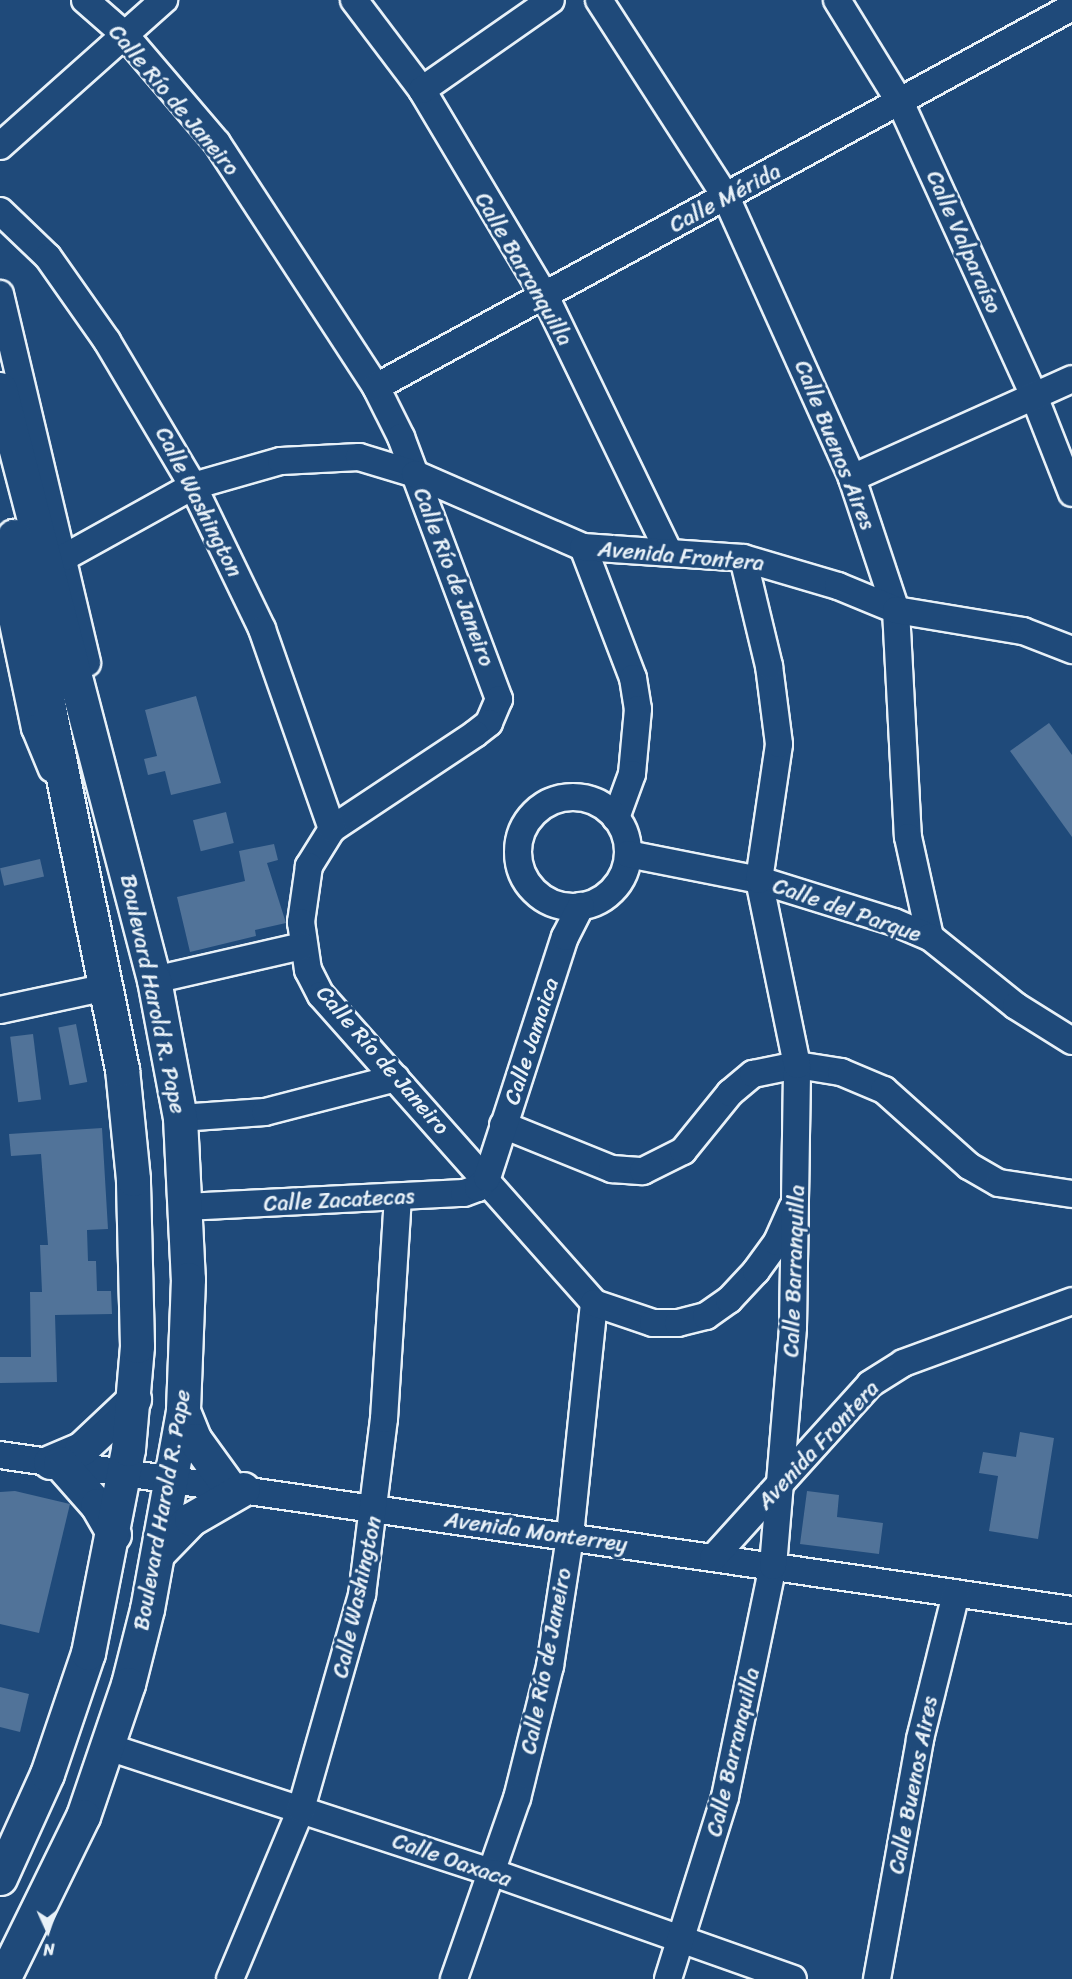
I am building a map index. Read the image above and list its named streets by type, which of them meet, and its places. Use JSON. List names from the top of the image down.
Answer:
{
  "streets": {
    "highway": ["Boulevard Harold R. Pape"],
    "street": [
      "Calle Río de Janeiro",
      "Calle Mérida",
      "Calle Valparaíso",
      "Calle Barranquilla",
      "Calle Buenos Aires",
      "Calle Washington",
      "Avenida Frontera",
      "Calle del Parque",
      "Calle Jamaica",
      "Calle Zacatecas",
      "Avenida Monterrey",
      "Calle Oaxaca"
    ]
  },
  "crossings": [
    ["Calle Río de Janeiro", "Calle Mérida"],
    ["Calle Río de Janeiro", "Calle Washington"],
    ["Calle Río de Janeiro", "Avenida Frontera"],
    ["Calle Río de Janeiro", "Calle Jamaica"],
    ["Calle Río de Janeiro", "Calle Zacatecas"],
    ["Calle Río de Janeiro", "Avenida Monterrey"],
    ["Calle Río de Janeiro", "Calle Oaxaca"],
    ["Calle Mérida", "Calle Valparaíso"],
    ["Calle Mérida", "Calle Barranquilla"],
    ["Calle Mérida", "Calle Buenos Aires"],
    ["Calle Barranquilla", "Avenida Frontera"],
    ["Calle Barranquilla", "Calle del Parque"],
    ["Calle Barranquilla", "Avenida Monterrey"],
    ["Calle Barranquilla", "Calle Oaxaca"],
    ["Calle Buenos Aires", "Avenida Frontera"],
    ["Calle Buenos Aires", "Calle del Parque"],
    ["Calle Buenos Aires", "Avenida Monterrey"],
    ["Calle Washington", "Avenida Frontera"],
    ["Calle Washington", "Calle Zacatecas"],
    ["Calle Washington", "Avenida Monterrey"],
    ["Calle Washington", "Calle Oaxaca"],
    ["Avenida Frontera", "Avenida Monterrey"],
    ["Calle del Parque", "Calle Jamaica"],
    ["Boulevard Harold R. Pape", "Calle Zacatecas"],
    ["Boulevard Harold R. Pape", "Avenida Monterrey"],
    ["Boulevard Harold R. Pape", "Calle Oaxaca"],
    ["Calle Jamaica", "Calle Zacatecas"]
  ],
  "north": "bottom"
}
